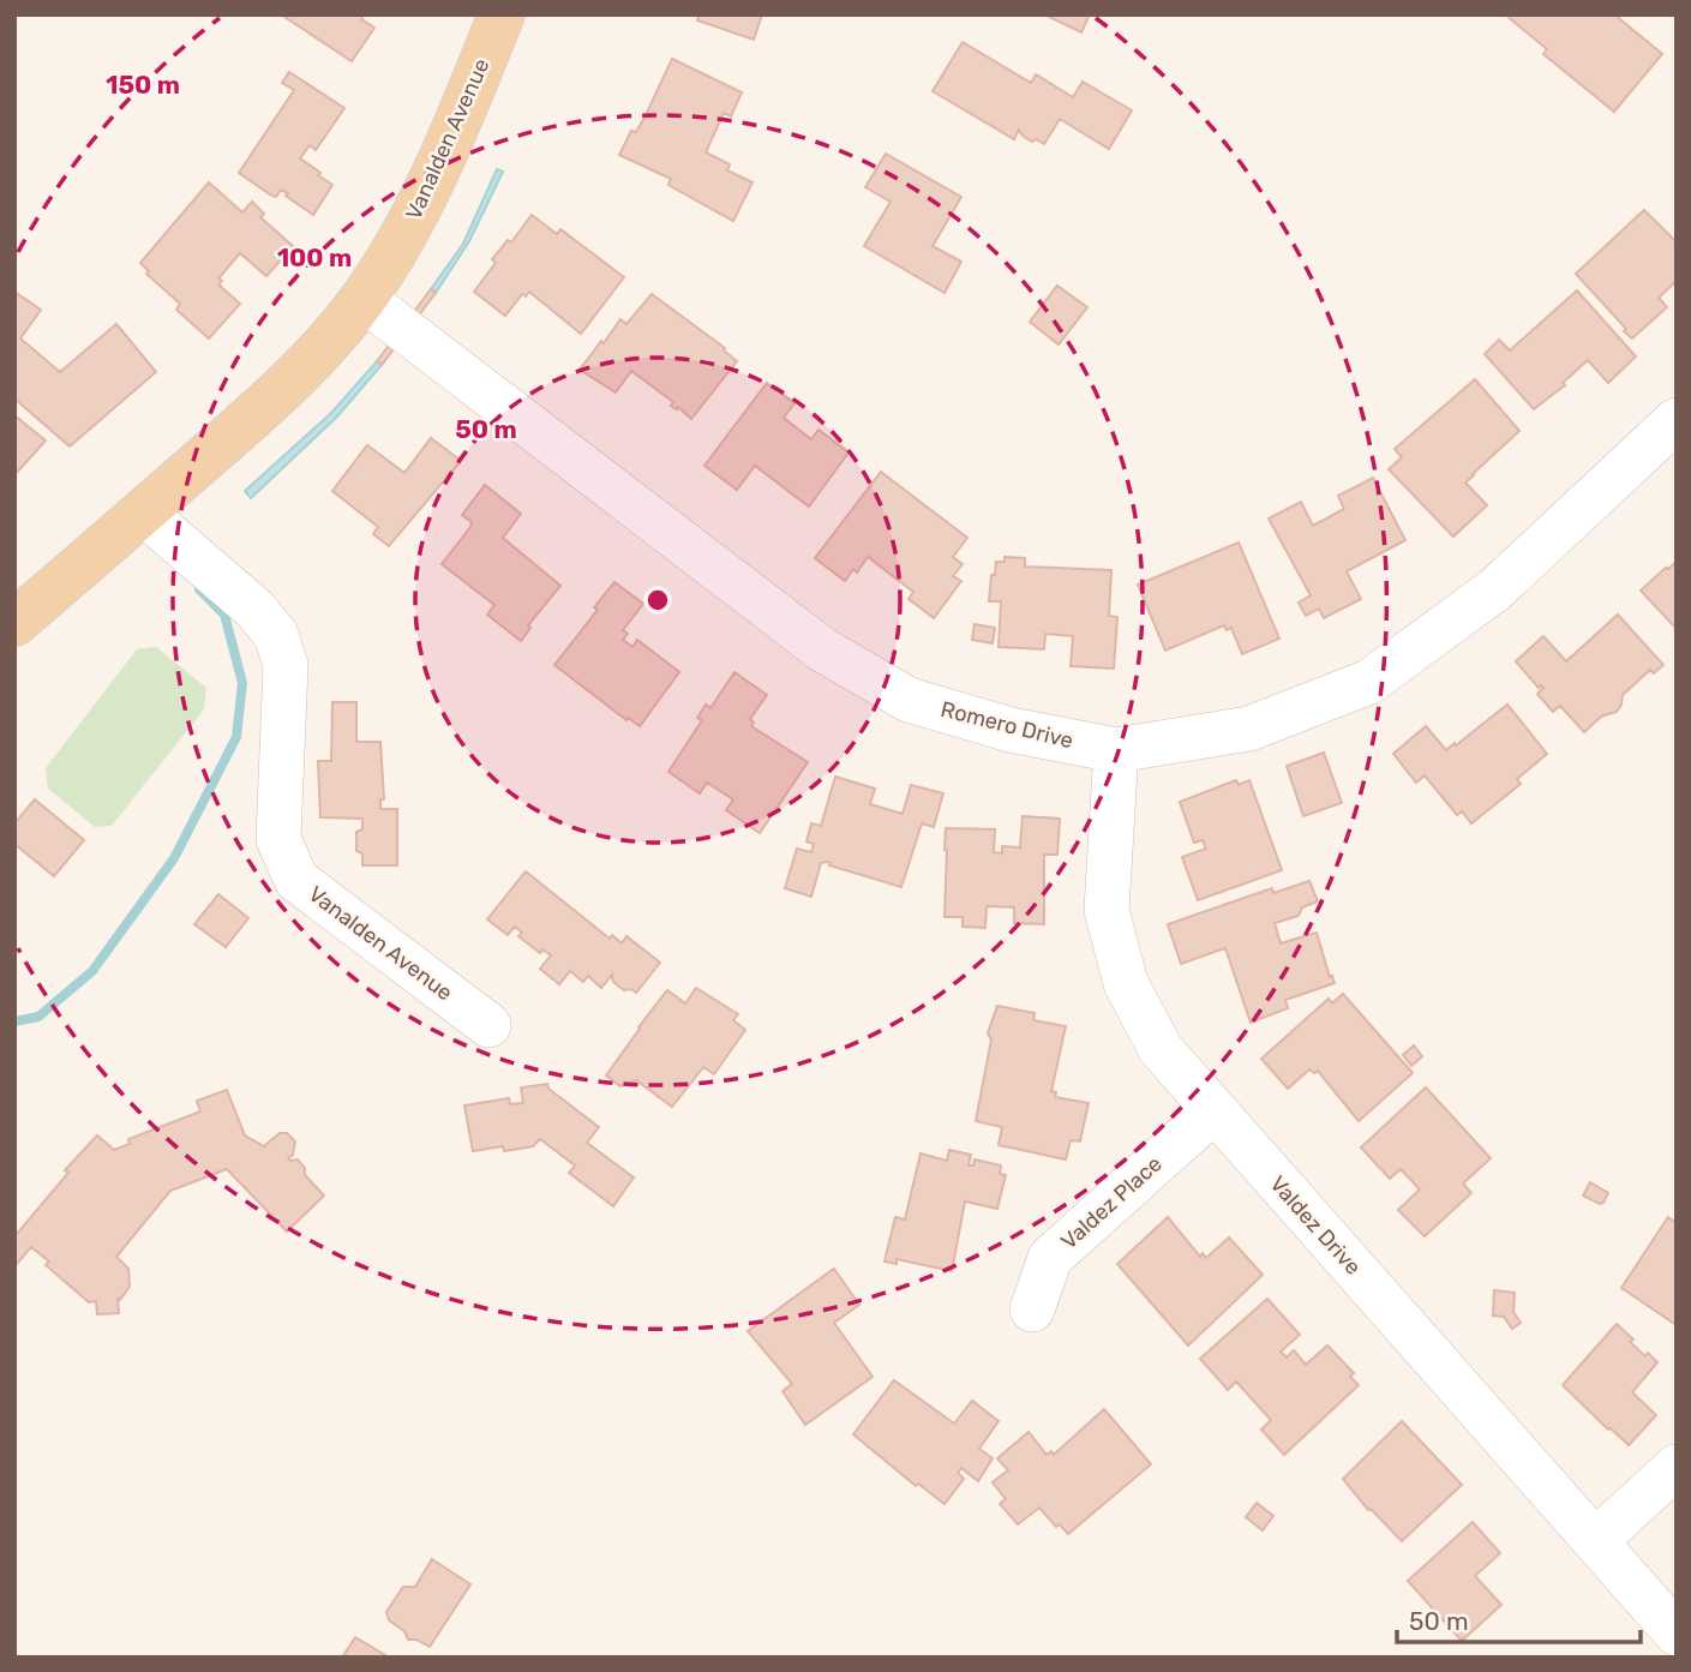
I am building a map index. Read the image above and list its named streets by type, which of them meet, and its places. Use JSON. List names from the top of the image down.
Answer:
{
  "streets": {
    "main road": ["Vanalden Avenue"],
    "street": ["Romero Drive", "Valdez Place", "Valdez Drive"]
  },
  "crossings": [
    ["Vanalden Avenue", "Romero Drive"],
    ["Romero Drive", "Valdez Drive"],
    ["Valdez Place", "Valdez Drive"]
  ],
  "scale_bar": "50 m",
  "rings": ["150 m", "100 m", "50 m"]
}
